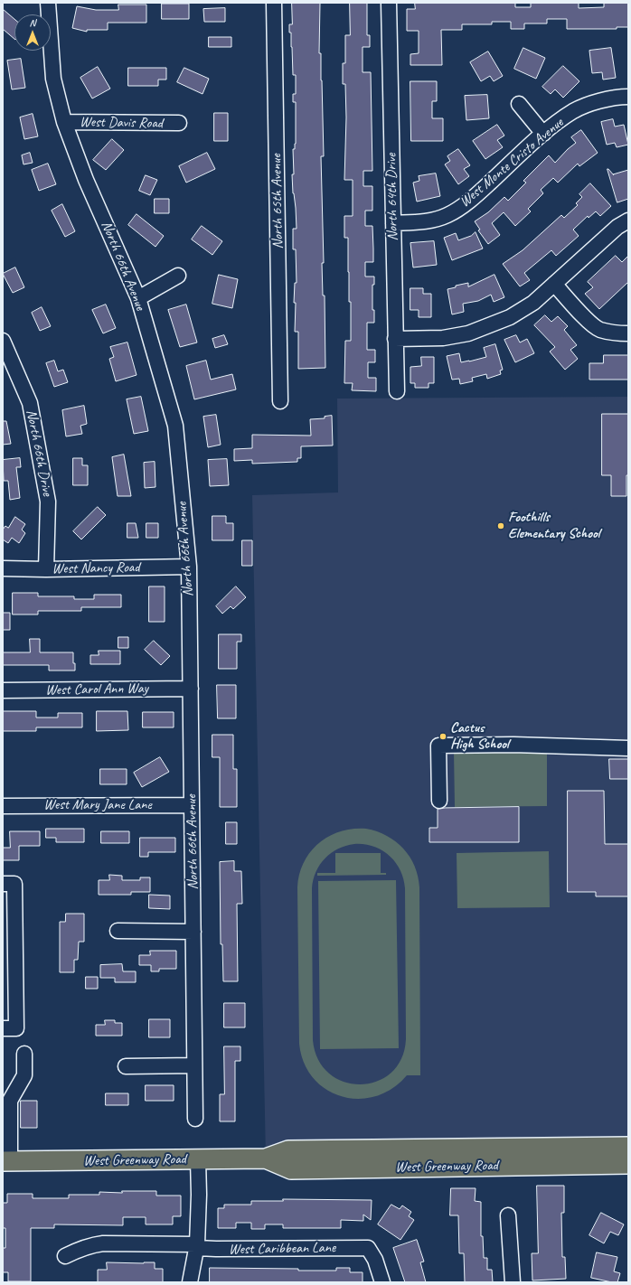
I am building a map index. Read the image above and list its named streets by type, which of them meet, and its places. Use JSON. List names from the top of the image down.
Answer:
{
  "streets": {
    "main road": ["West Greenway Road"],
    "street": [
      "West Davis Road",
      "West Monte Cristo Avenue",
      "North 64th Drive",
      "North 65th Avenue",
      "North 66th Avenue",
      "North 66th Drive",
      "West Nancy Road",
      "West Carol Ann Way",
      "West Mary Jane Lane",
      "West Caribbean Lane"
    ]
  },
  "crossings": [
    ["West Davis Road", "North 66th Avenue"],
    ["West Monte Cristo Avenue", "North 64th Drive"],
    ["North 66th Avenue", "West Nancy Road"],
    ["North 66th Avenue", "West Carol Ann Way"],
    ["North 66th Avenue", "West Mary Jane Lane"],
    ["North 66th Drive", "West Nancy Road"]
  ],
  "places": ["Foothills Elementary School", "Cactus High School"],
  "north": "top"
}
